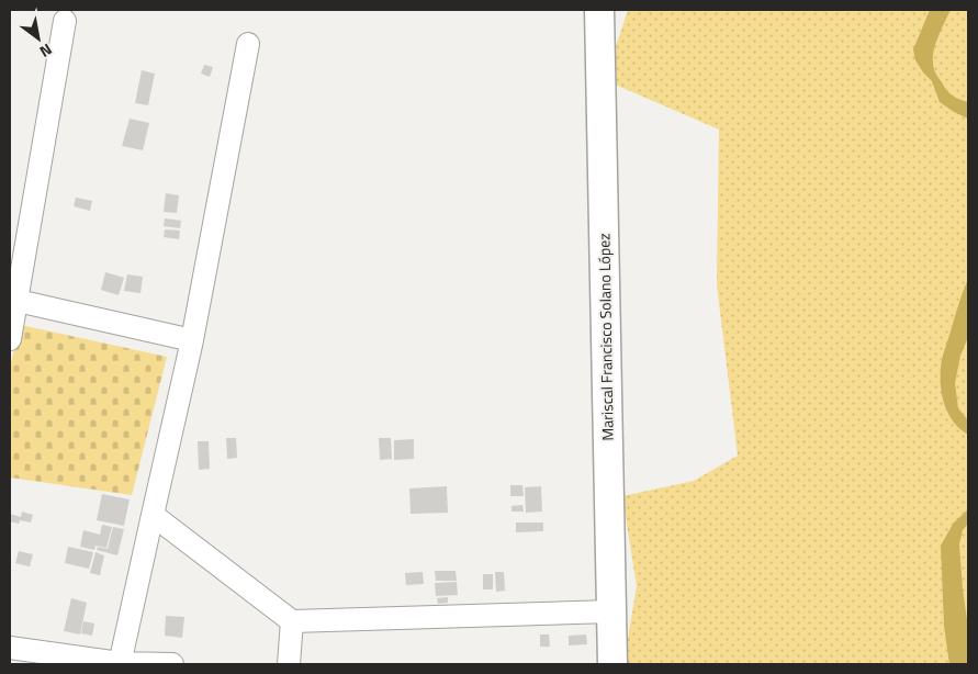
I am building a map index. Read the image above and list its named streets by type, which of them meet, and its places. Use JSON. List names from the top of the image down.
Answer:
{
  "streets": {
    "main road": ["Mariscal Francisco Solano López"]
  },
  "north": "bottom right"
}
